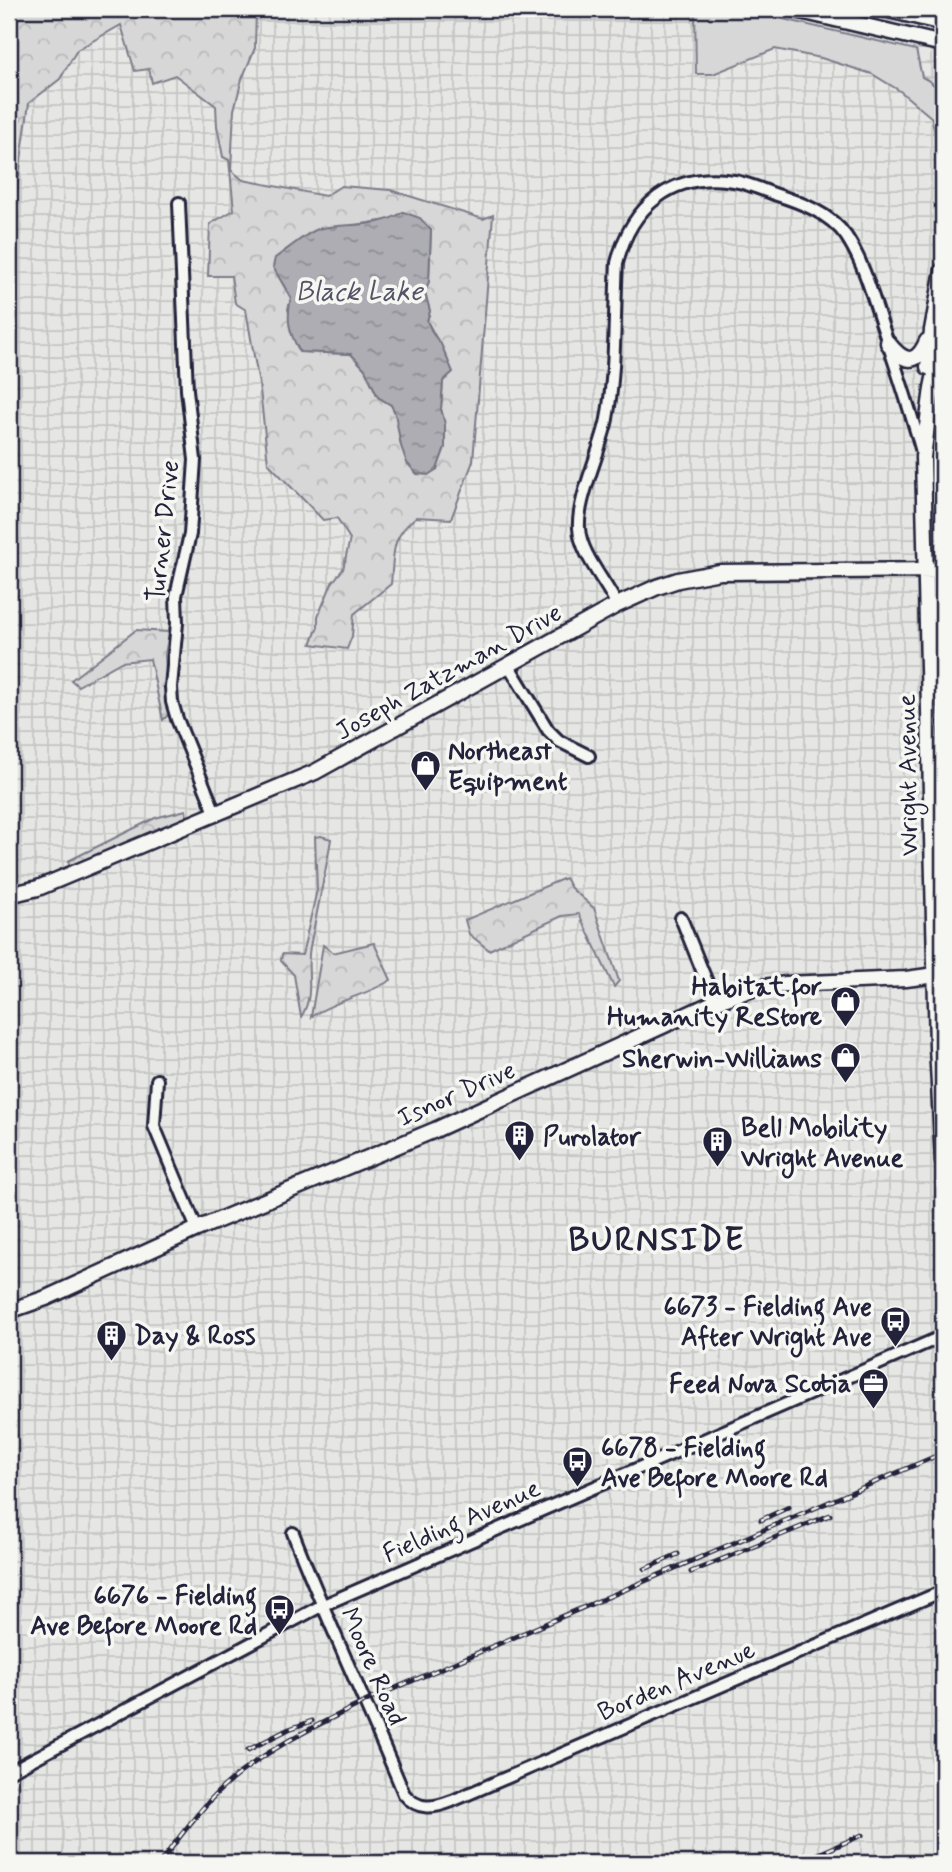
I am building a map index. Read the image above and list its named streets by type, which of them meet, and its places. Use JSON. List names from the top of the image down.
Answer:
{
  "streets": {
    "street": [
      "Turner Drive",
      "Joseph Zatzman Drive",
      "Wright Avenue",
      "Isnor Drive",
      "Fielding Avenue",
      "Moore Road",
      "Borden Avenue"
    ]
  },
  "crossings": [
    ["Turner Drive", "Joseph Zatzman Drive"],
    ["Joseph Zatzman Drive", "Wright Avenue"],
    ["Wright Avenue", "Isnor Drive"],
    ["Fielding Avenue", "Moore Road"],
    ["Moore Road", "Borden Avenue"]
  ],
  "districts": ["BURNSIDE"],
  "water": ["Black Lake"],
  "places": {
    "shop": ["Northeast Equipment", "Habitat for Humanity ReStore", "Sherwin-Williams"],
    "building": ["Purolator", "Bell Mobility Wright Avenue", "Day & Ross"],
    "bus stop": ["6673 - Fielding Ave After Wright Ave", "6678 - Fielding Ave Before Moore Rd", "6676 - Fielding Ave Before Moore Rd"],
    "office": ["Feed Nova Scotia"]
  }
}
